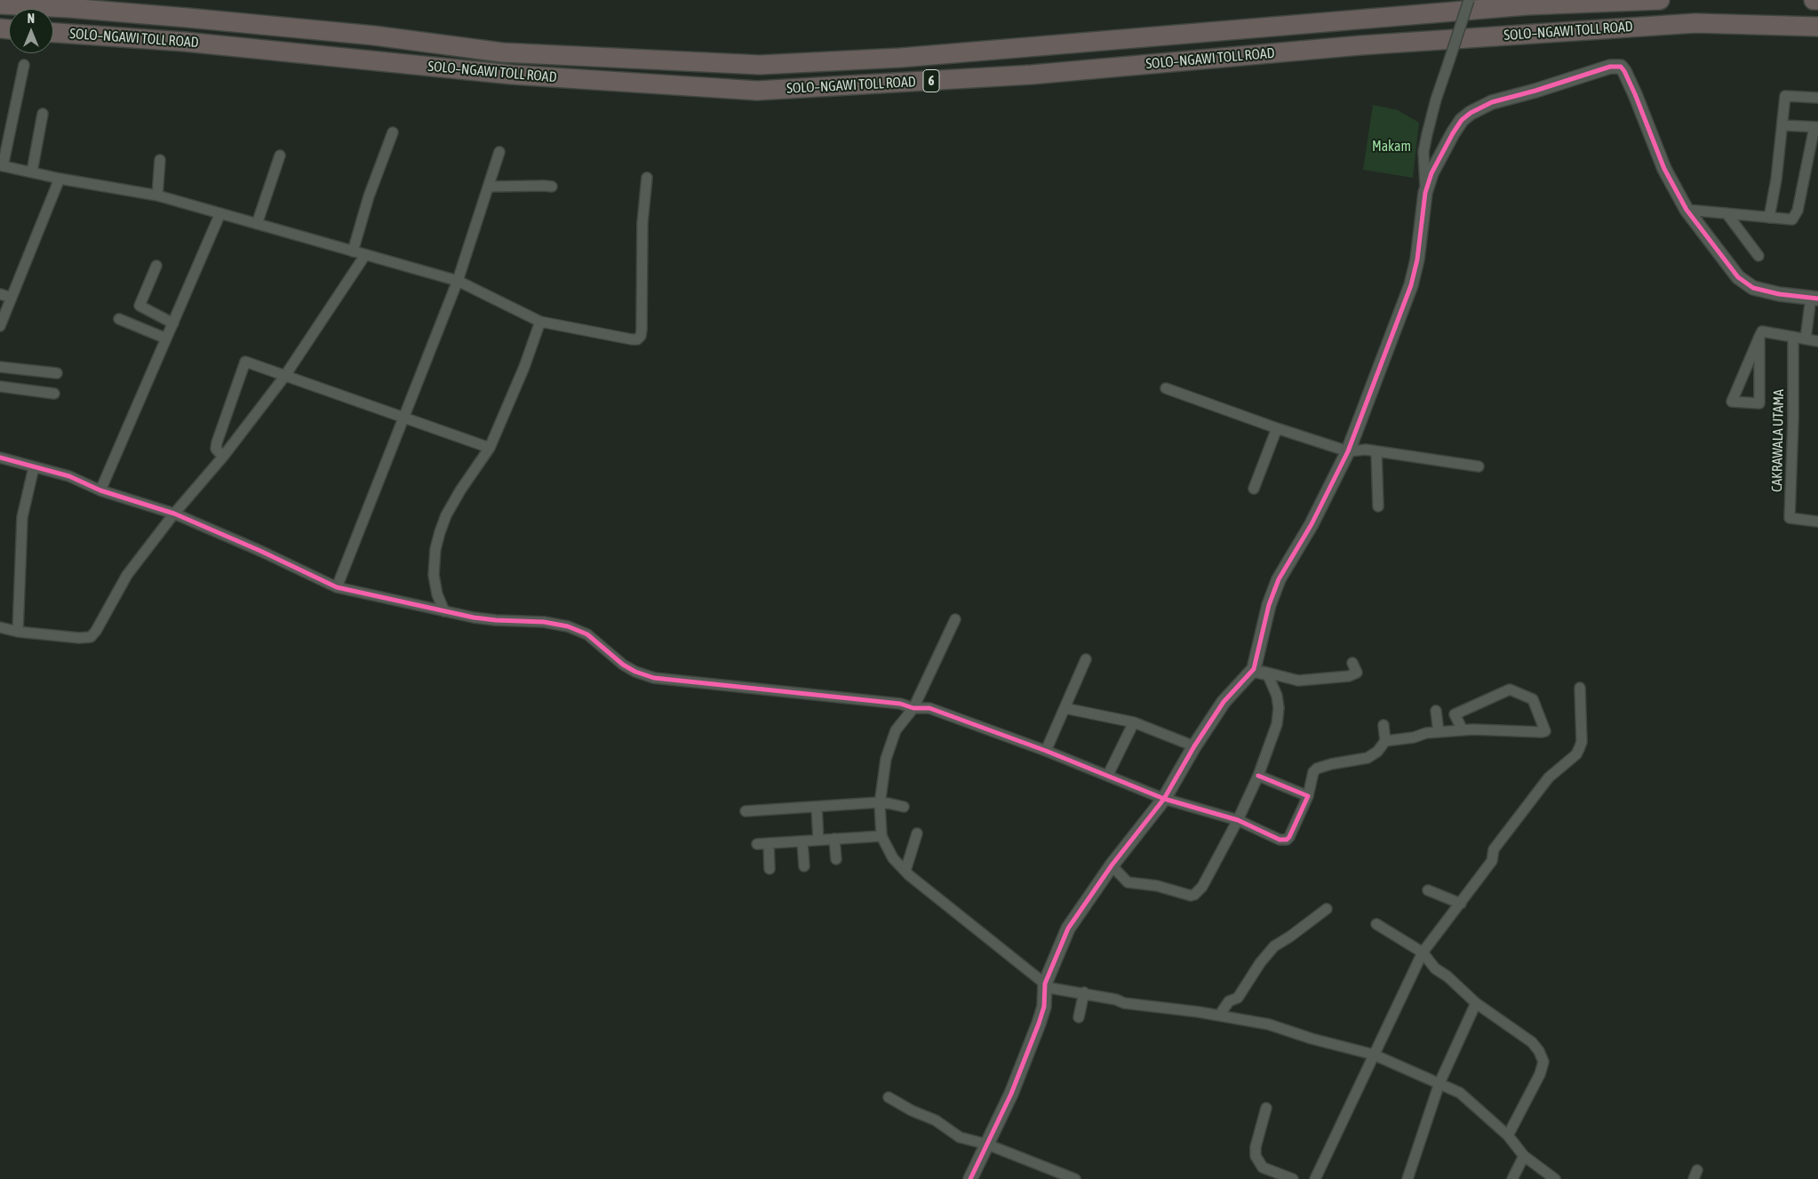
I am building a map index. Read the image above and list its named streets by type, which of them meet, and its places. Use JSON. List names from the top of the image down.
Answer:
{
  "streets": {
    "highway": ["SOLO–NGAWI TOLL ROAD", "6"],
    "street": ["CAKRAWALA UTAMA"]
  },
  "parks": ["Makam"],
  "north": "top"
}
